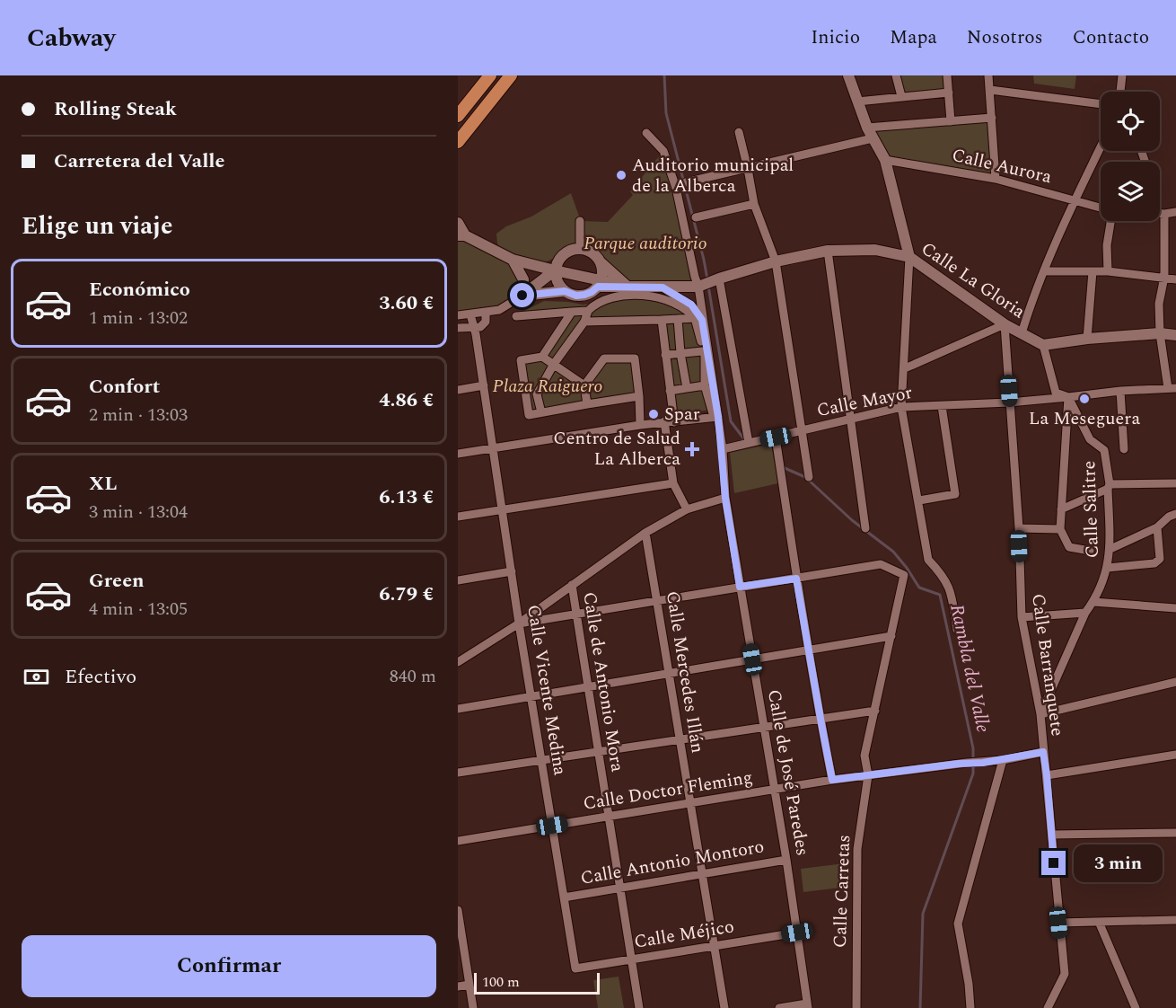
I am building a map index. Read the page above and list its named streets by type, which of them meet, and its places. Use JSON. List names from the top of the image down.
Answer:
{
  "streets": {
    "main road": ["Calle La Gloria"],
    "street": [
      "Calle Aurora",
      "Calle Mayor",
      "Calle Salitre",
      "Calle Barranquete",
      "Calle Mercedes Illán",
      "Calle de Antonio Mora",
      "Calle Vicente Medina",
      "Calle de José Paredes",
      "Calle Doctor Fleming",
      "Calle Antonio Montoro",
      "Calle Carretas",
      "Calle Méjico"
    ]
  },
  "crossings": [
    ["Calle La Gloria", "Calle Salitre"],
    ["Calle La Gloria", "Calle Barranquete"],
    ["Calle La Gloria", "Calle de José Paredes"],
    ["Calle Mayor", "Calle Salitre"],
    ["Calle Mayor", "Calle Barranquete"],
    ["Calle Mayor", "Calle de José Paredes"],
    ["Calle Salitre", "Calle Barranquete"],
    ["Calle Barranquete", "Calle Doctor Fleming"],
    ["Calle Mercedes Illán", "Calle Doctor Fleming"],
    ["Calle Mercedes Illán", "Calle Antonio Montoro"],
    ["Calle Mercedes Illán", "Calle Méjico"],
    ["Calle de Antonio Mora", "Calle Doctor Fleming"],
    ["Calle de Antonio Mora", "Calle Antonio Montoro"],
    ["Calle de Antonio Mora", "Calle Méjico"],
    ["Calle Vicente Medina", "Calle Doctor Fleming"],
    ["Calle Vicente Medina", "Calle Antonio Montoro"],
    ["Calle Vicente Medina", "Calle Méjico"],
    ["Calle de José Paredes", "Calle Doctor Fleming"],
    ["Calle de José Paredes", "Calle Antonio Montoro"],
    ["Calle de José Paredes", "Calle Méjico"],
    ["Calle Doctor Fleming", "Calle Carretas"]
  ],
  "water": ["Rambla del Valle"],
  "parks": ["Parque auditorio", "Plaza Raiguero"],
  "places": {
    "other": ["Auditorio municipal de la Alberca", "La Meseguera", "Spar"],
    "health": ["Centro de Salud La Alberca"]
  },
  "scale_bar": "100 m",
  "page": {
    "header": "Cabway",
    "nav": [
      "Inicio",
      "Mapa",
      "Nosotros",
      "Contacto"
    ],
    "banner": ["Rolling Steak", "Carretera del Valle"],
    "heading": "Elige un viaje",
    "list": [
      {
        "name": "Económico",
        "note": "1 min · 13:02",
        "value": "3.60 €"
      },
      {
        "name": "Confort",
        "note": "2 min · 13:03",
        "value": "4.86 €"
      },
      {
        "name": "XL",
        "note": "3 min · 13:04",
        "value": "6.13 €"
      },
      {
        "name": "Green",
        "note": "4 min · 13:05",
        "value": "6.79 €"
      }
    ],
    "pay": ["Efectivo", "840 m"],
    "bubble": "3 min",
    "buttons": "Confirmar",
    "scale": "100 m"
  }
}
